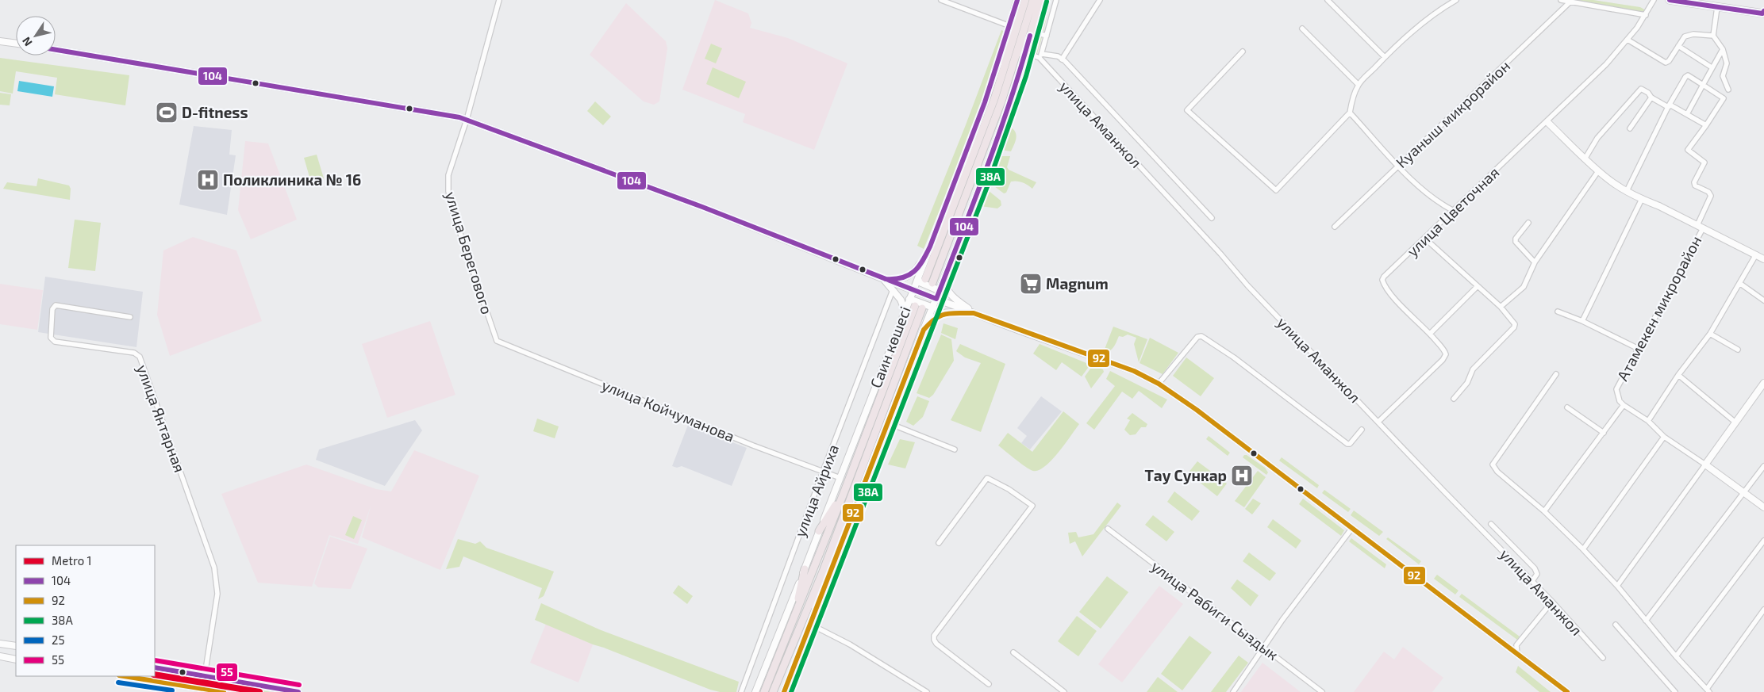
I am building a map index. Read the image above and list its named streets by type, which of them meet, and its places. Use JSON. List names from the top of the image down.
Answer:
{
  "streets": {
    "main road": ["Атамекен микрорайон", "Саин көшесі"],
    "street": [
      "Куаныш микрорайон",
      "улица Аманжол",
      "улица Цветочная",
      "улица Берегового",
      "улица Койчуманова",
      "улица Янтарная",
      "улица Айриха",
      "улица Рабиги Сыздык"
    ]
  },
  "crossings": [
    ["улица Аманжол", "улица Цветочная"],
    ["улица Берегового", "улица Койчуманова"],
    ["Саин көшесі", "улица Койчуманова"],
    ["улица Койчуманова", "улица Айриха"]
  ],
  "places": {
    "sports": ["D-fitness"],
    "hospital": ["Поликлиника № 16", "Тау Сункар"],
    "supermarket": ["Magnum"]
  },
  "lines": [
    "transit line 104",
    "transit line 38А",
    "transit line 92",
    "transit line 55",
    "metro line 1",
    "transit line 25"
  ],
  "legend": [
    "Metro 1",
    "104",
    "92",
    "38А",
    "25",
    "55"
  ],
  "north": "bottom left"
}
